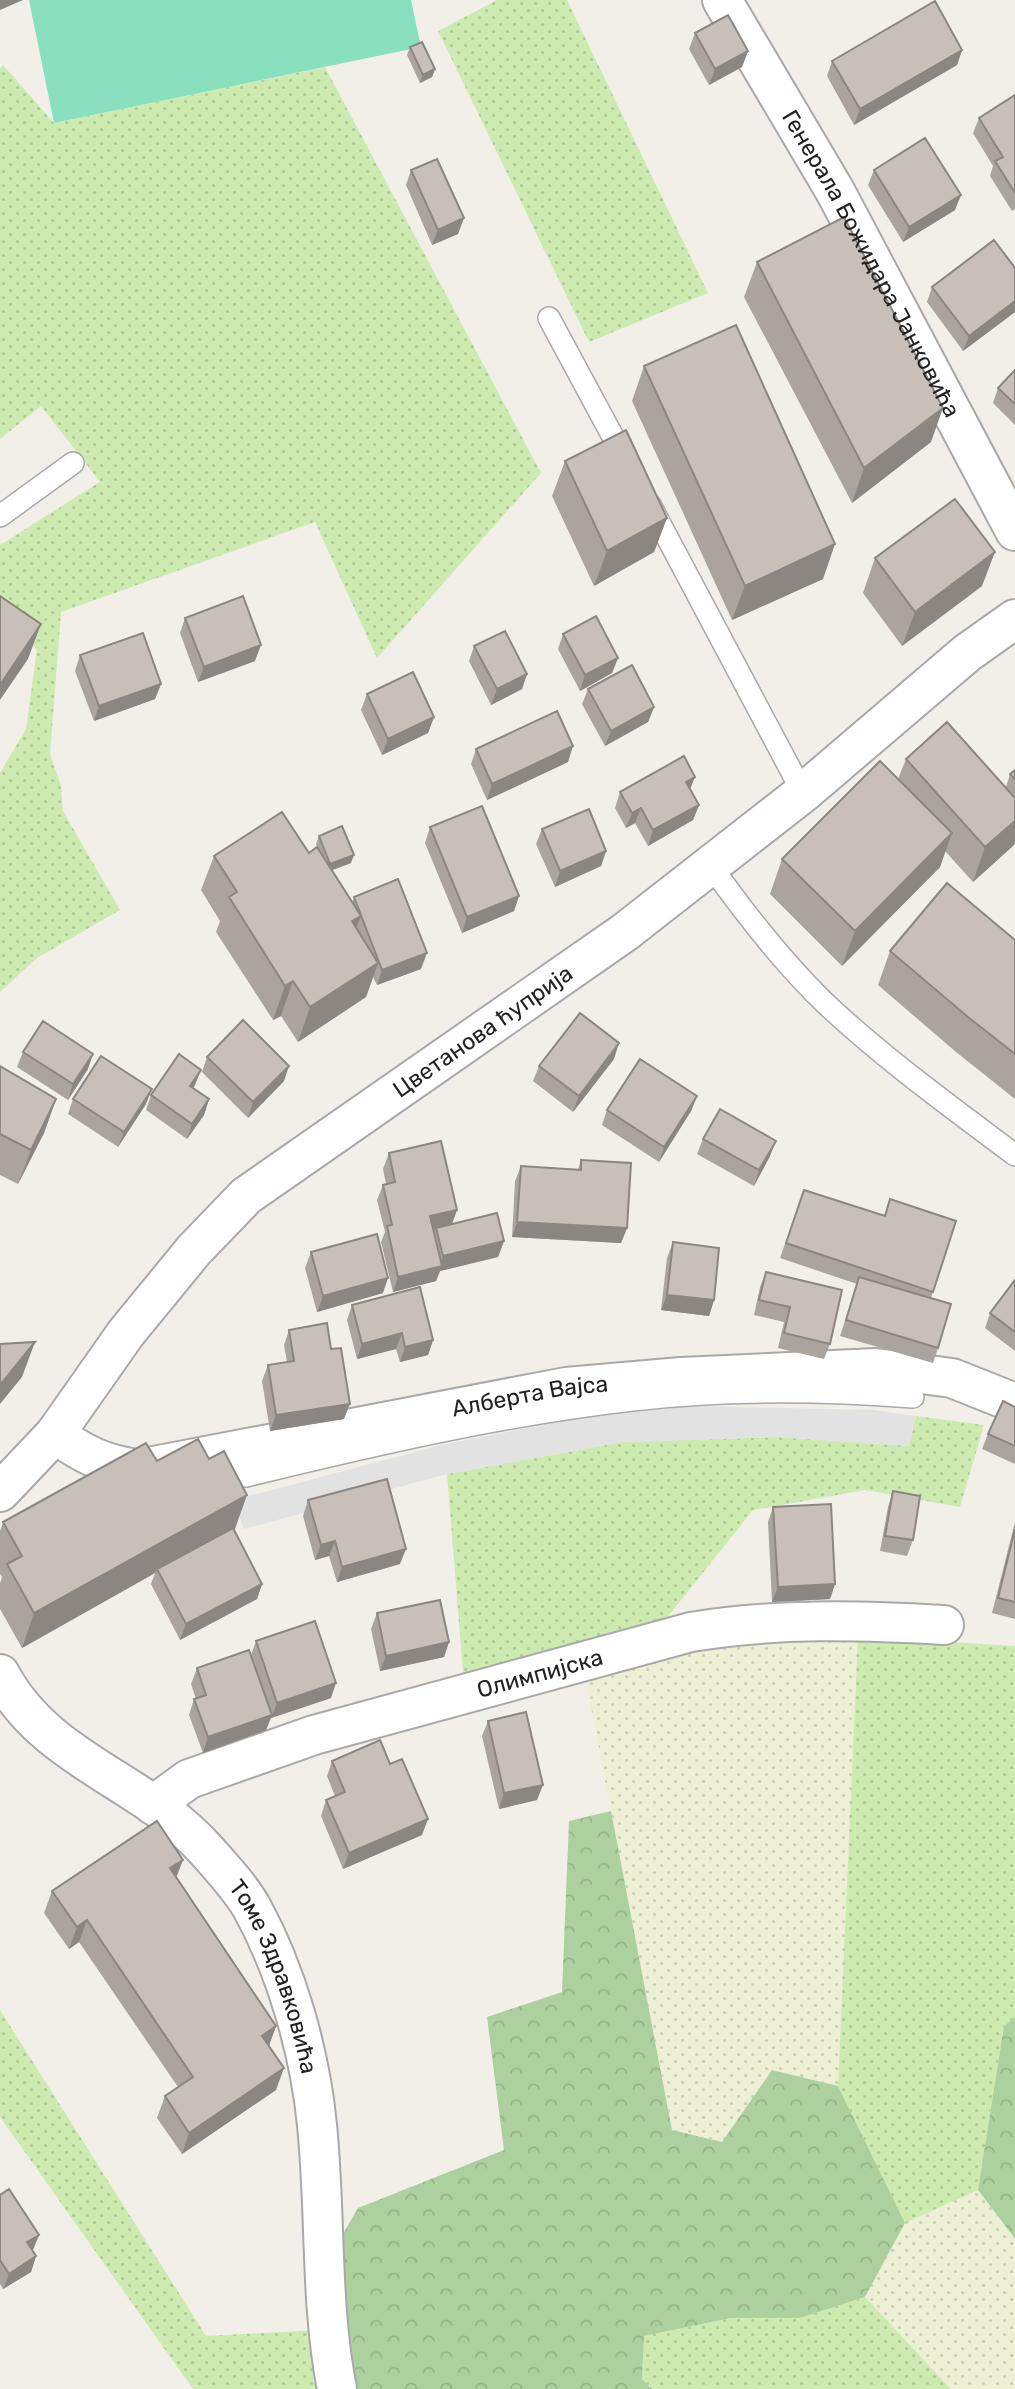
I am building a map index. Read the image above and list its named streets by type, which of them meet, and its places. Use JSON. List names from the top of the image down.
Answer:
{
  "streets": {
    "street": [
      "Генерала Божидара Јанковића",
      "Цветанова ћуприја",
      "Алберта Вајса",
      "Олимпијска",
      "Томе Здравковића"
    ]
  },
  "crossings": [
    ["Цветанова ћуприја", "Алберта Вајса"],
    ["Олимпијска", "Томе Здравковића"]
  ]
}
